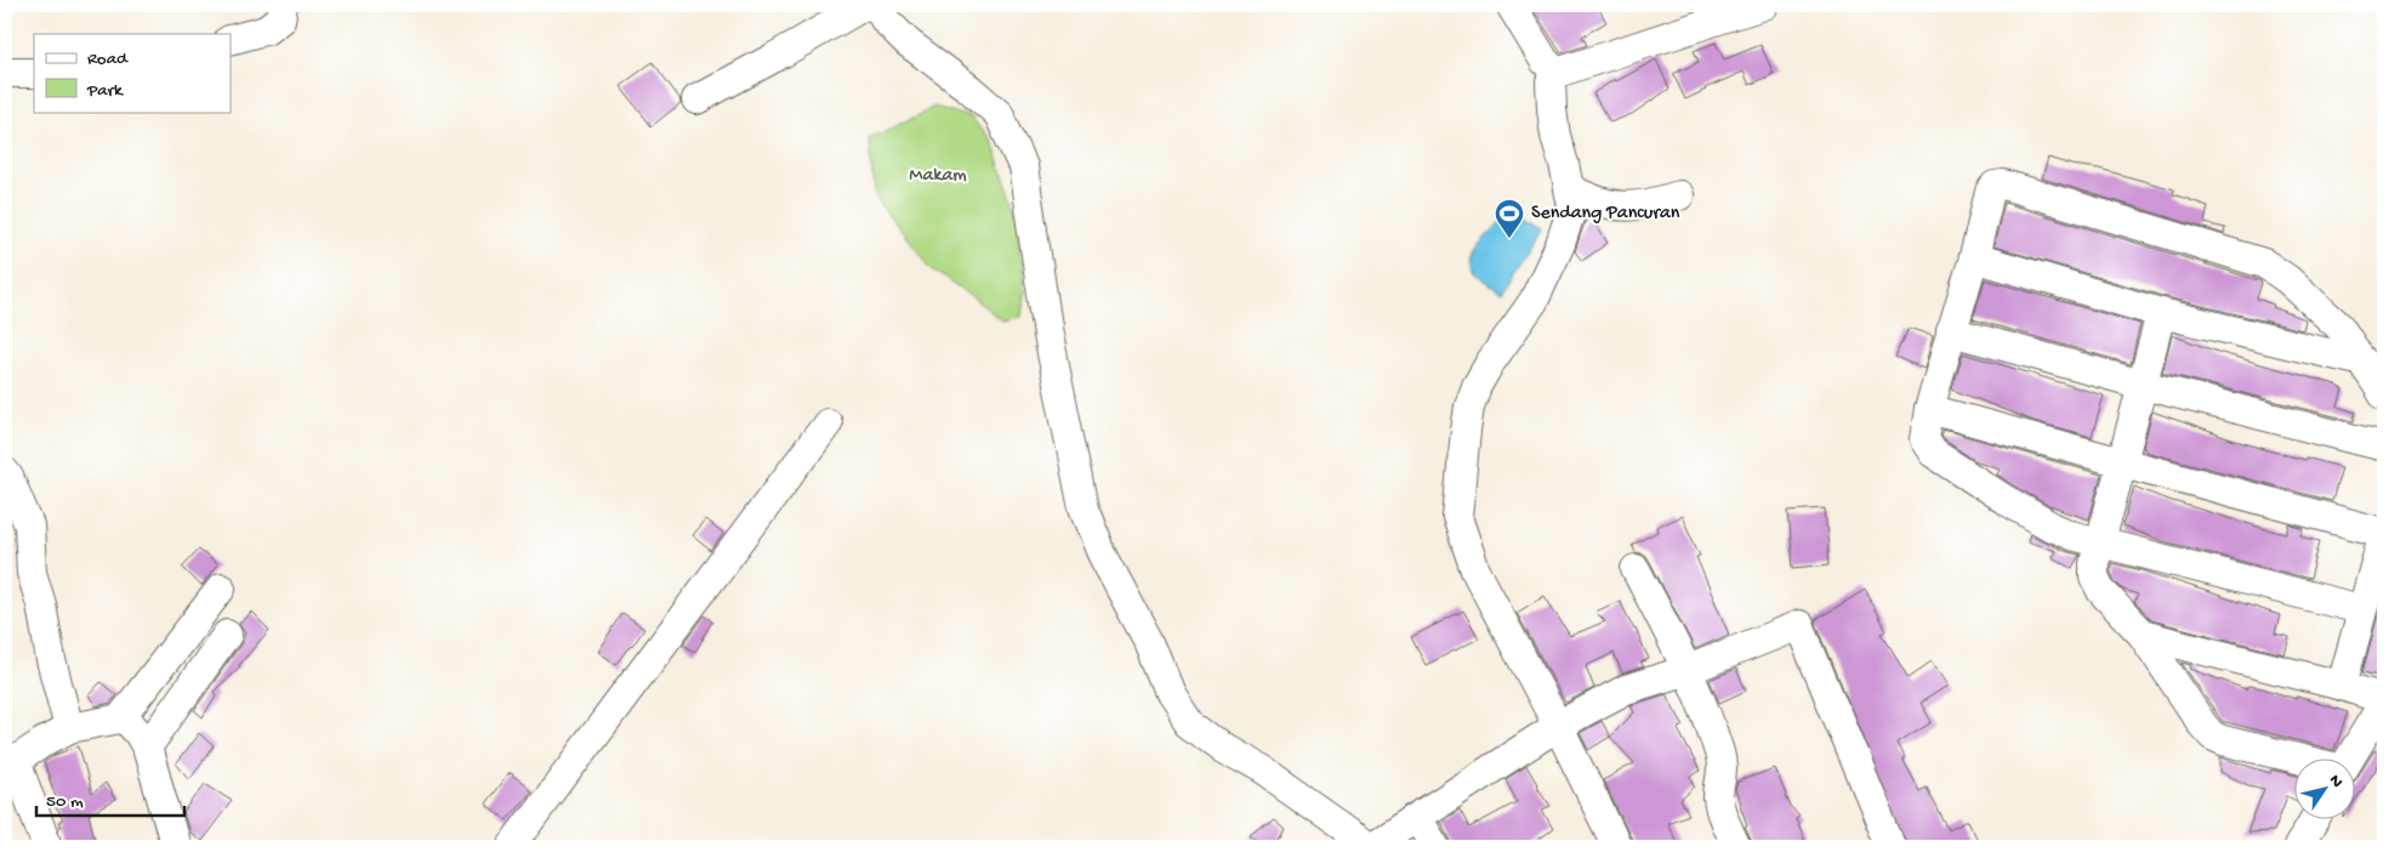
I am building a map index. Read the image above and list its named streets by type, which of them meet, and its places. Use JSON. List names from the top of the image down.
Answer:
{
  "parks": ["Makam"],
  "places": {
    "sports": ["Sendang Pancuran"]
  },
  "legend": ["Road", "Park"],
  "scale_bar": "50 m",
  "north": "top right"
}
